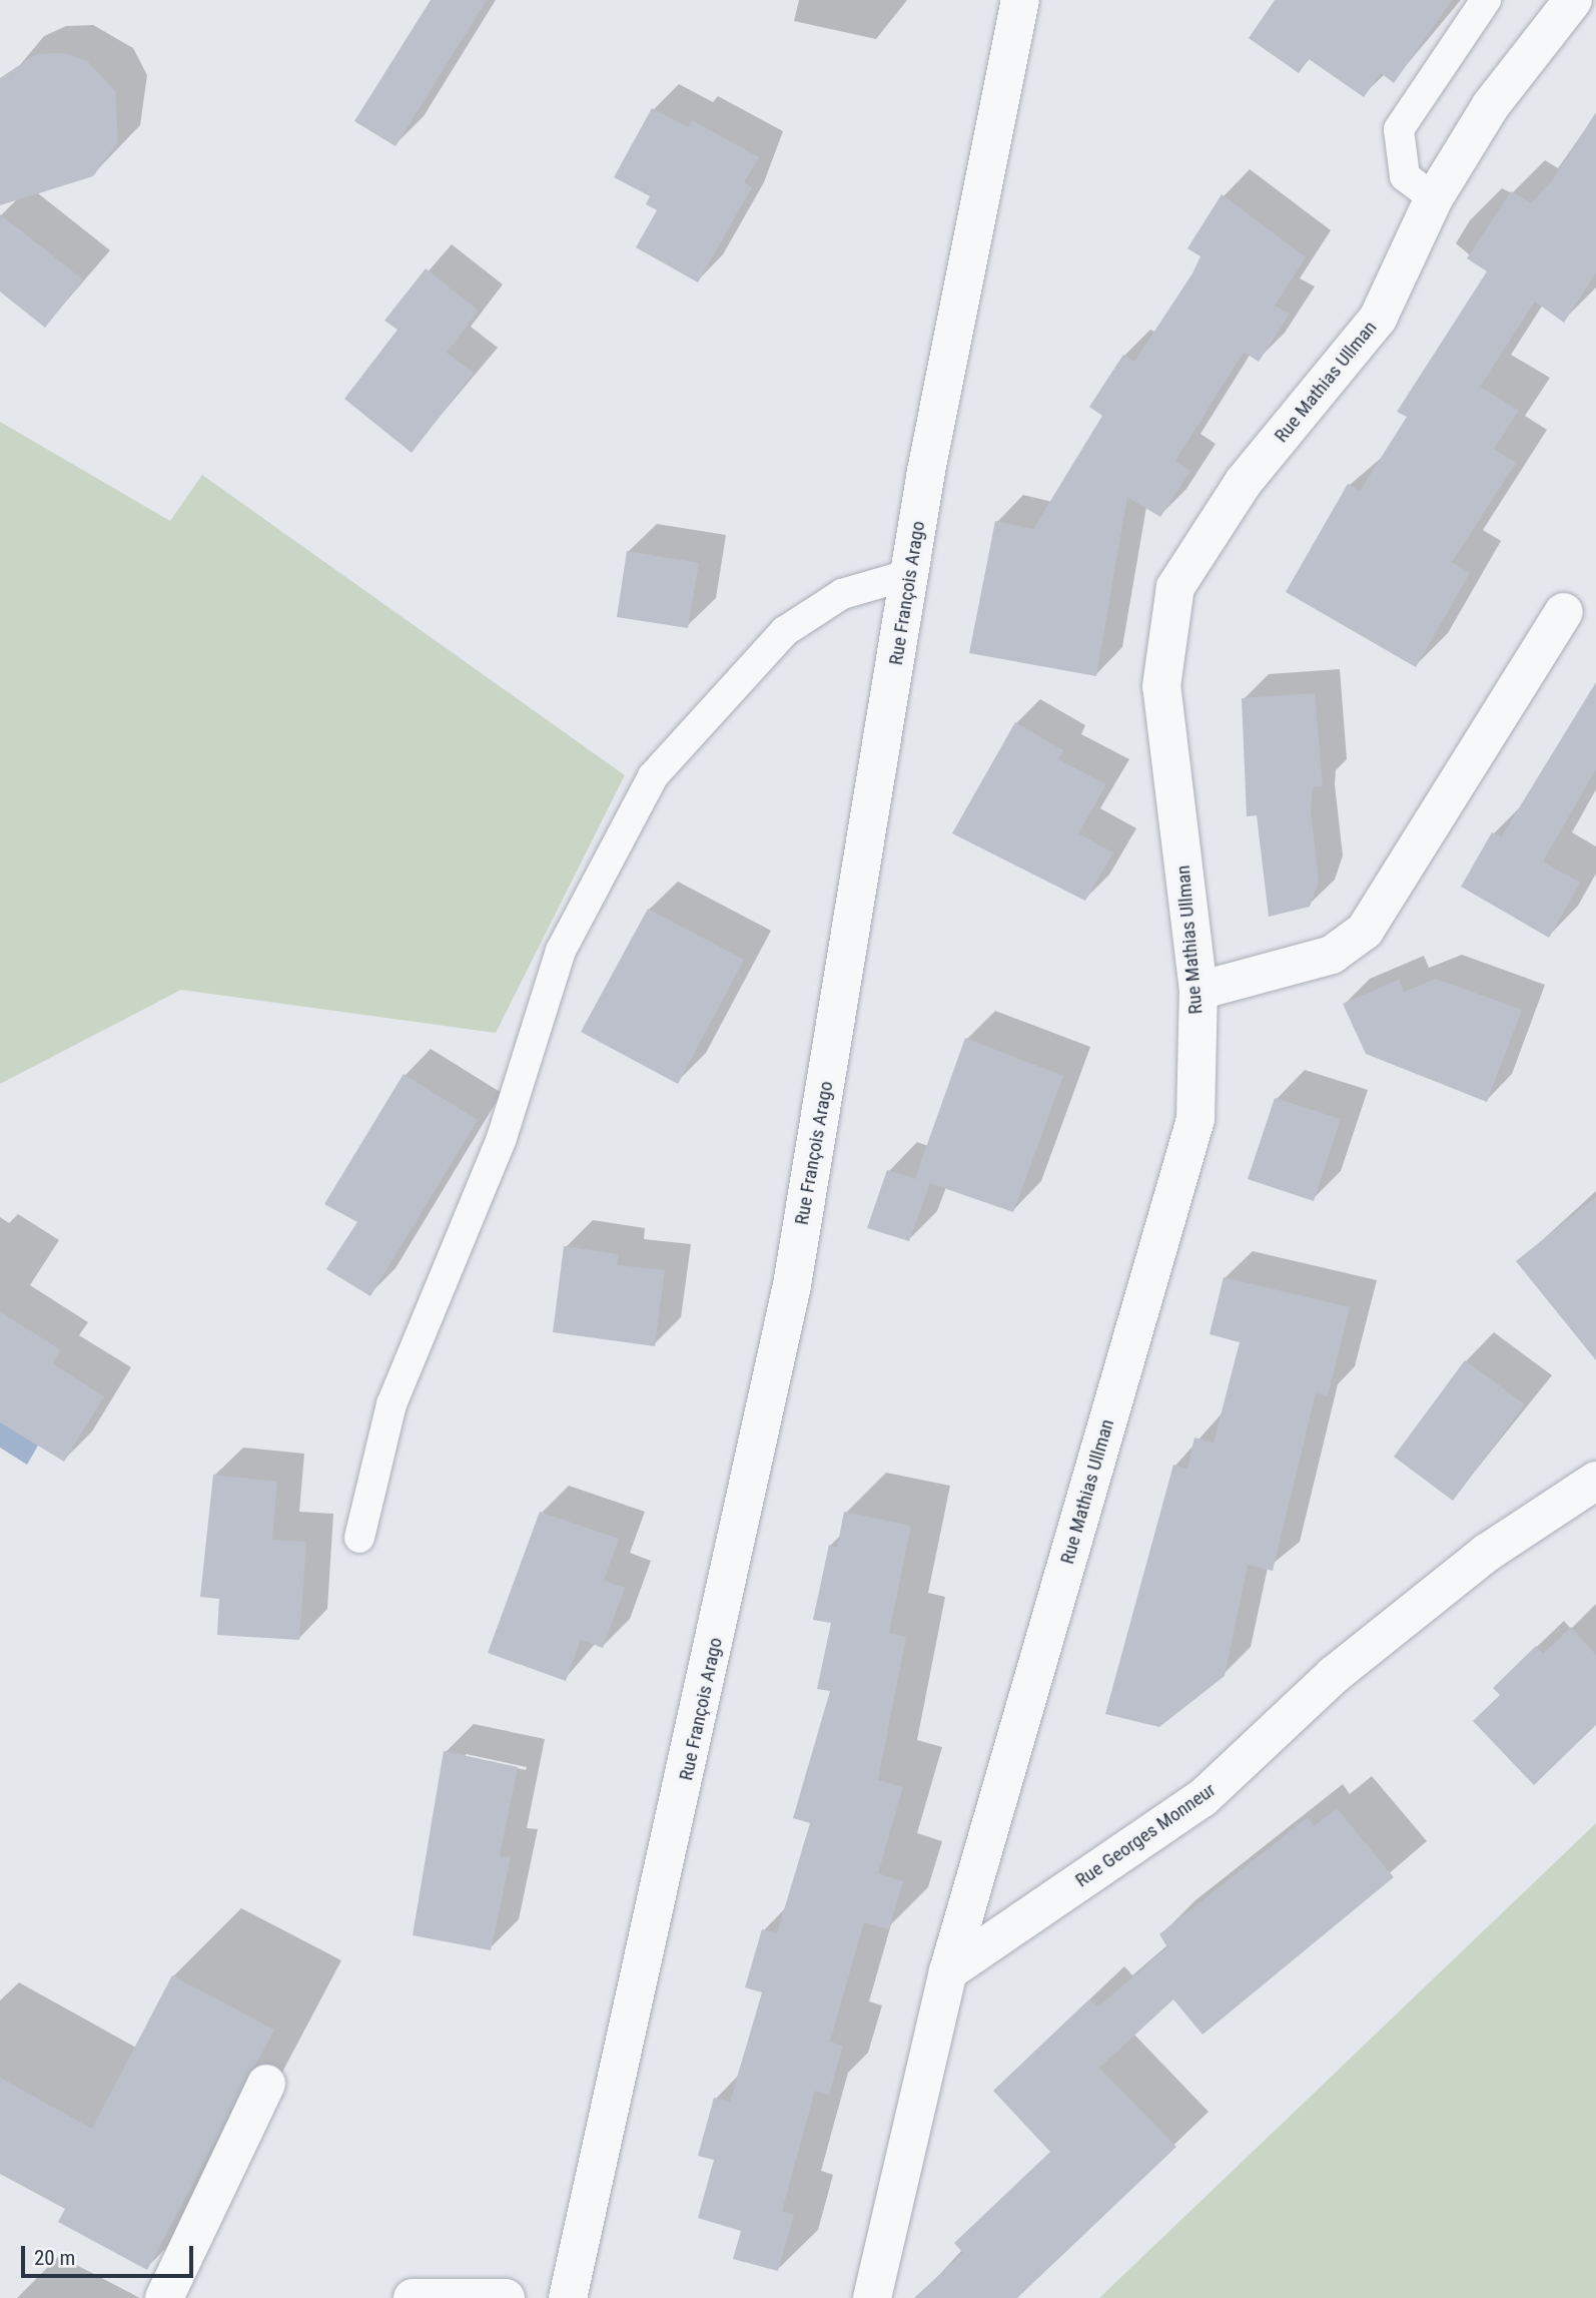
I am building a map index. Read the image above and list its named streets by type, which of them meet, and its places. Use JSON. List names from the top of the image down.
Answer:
{
  "streets": {
    "street": ["Rue Mathias Ullman", "Rue François Arago", "Rue Georges Monneur"]
  },
  "crossings": [
    ["Rue Mathias Ullman", "Rue Georges Monneur"]
  ],
  "scale_bar": "20 m"
}
